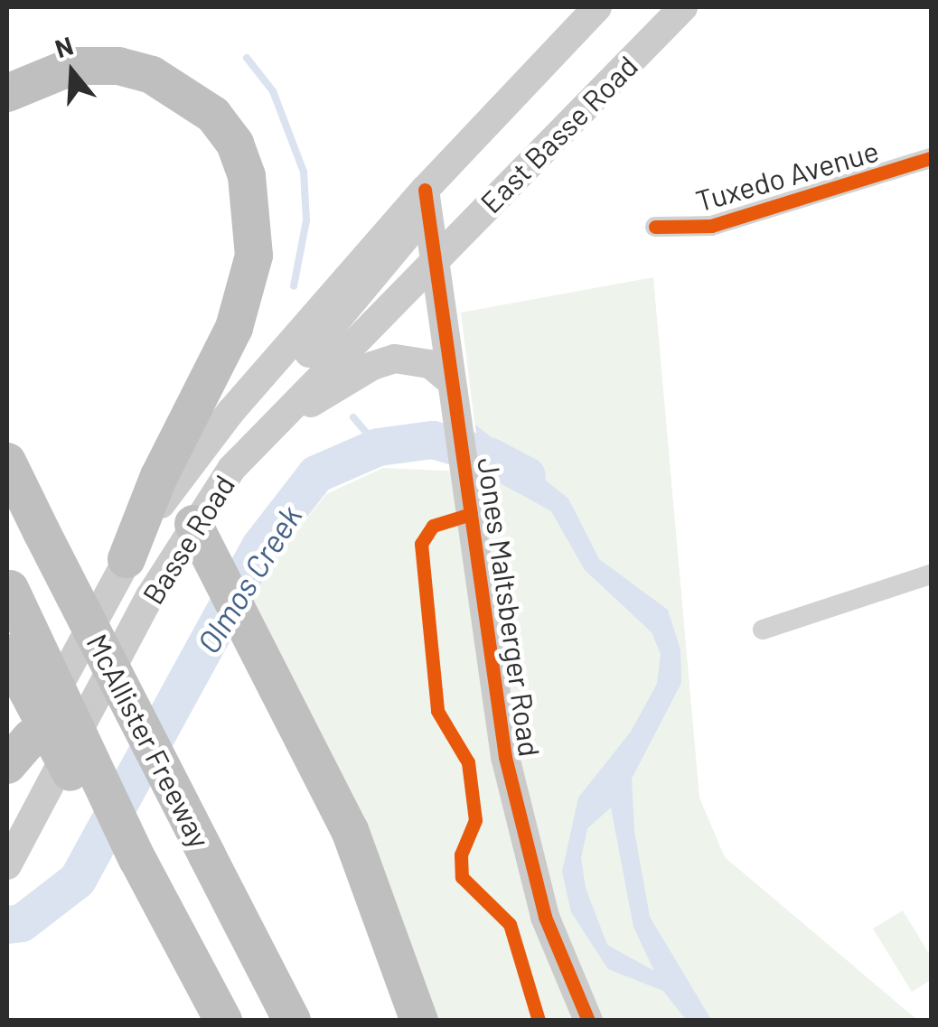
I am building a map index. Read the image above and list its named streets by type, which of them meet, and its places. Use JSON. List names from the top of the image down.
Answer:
{
  "streets": {
    "highway": ["McAllister Freeway"],
    "main road": ["East Basse Road", "Basse Road", "Jones Maltsberger Road"],
    "street": ["Tuxedo Avenue"]
  },
  "crossings": [
    ["East Basse Road", "Basse Road"],
    ["East Basse Road", "Jones Maltsberger Road"],
    ["Basse Road", "Jones Maltsberger Road"]
  ],
  "water": ["Olmos Creek"],
  "north": "top"
}
